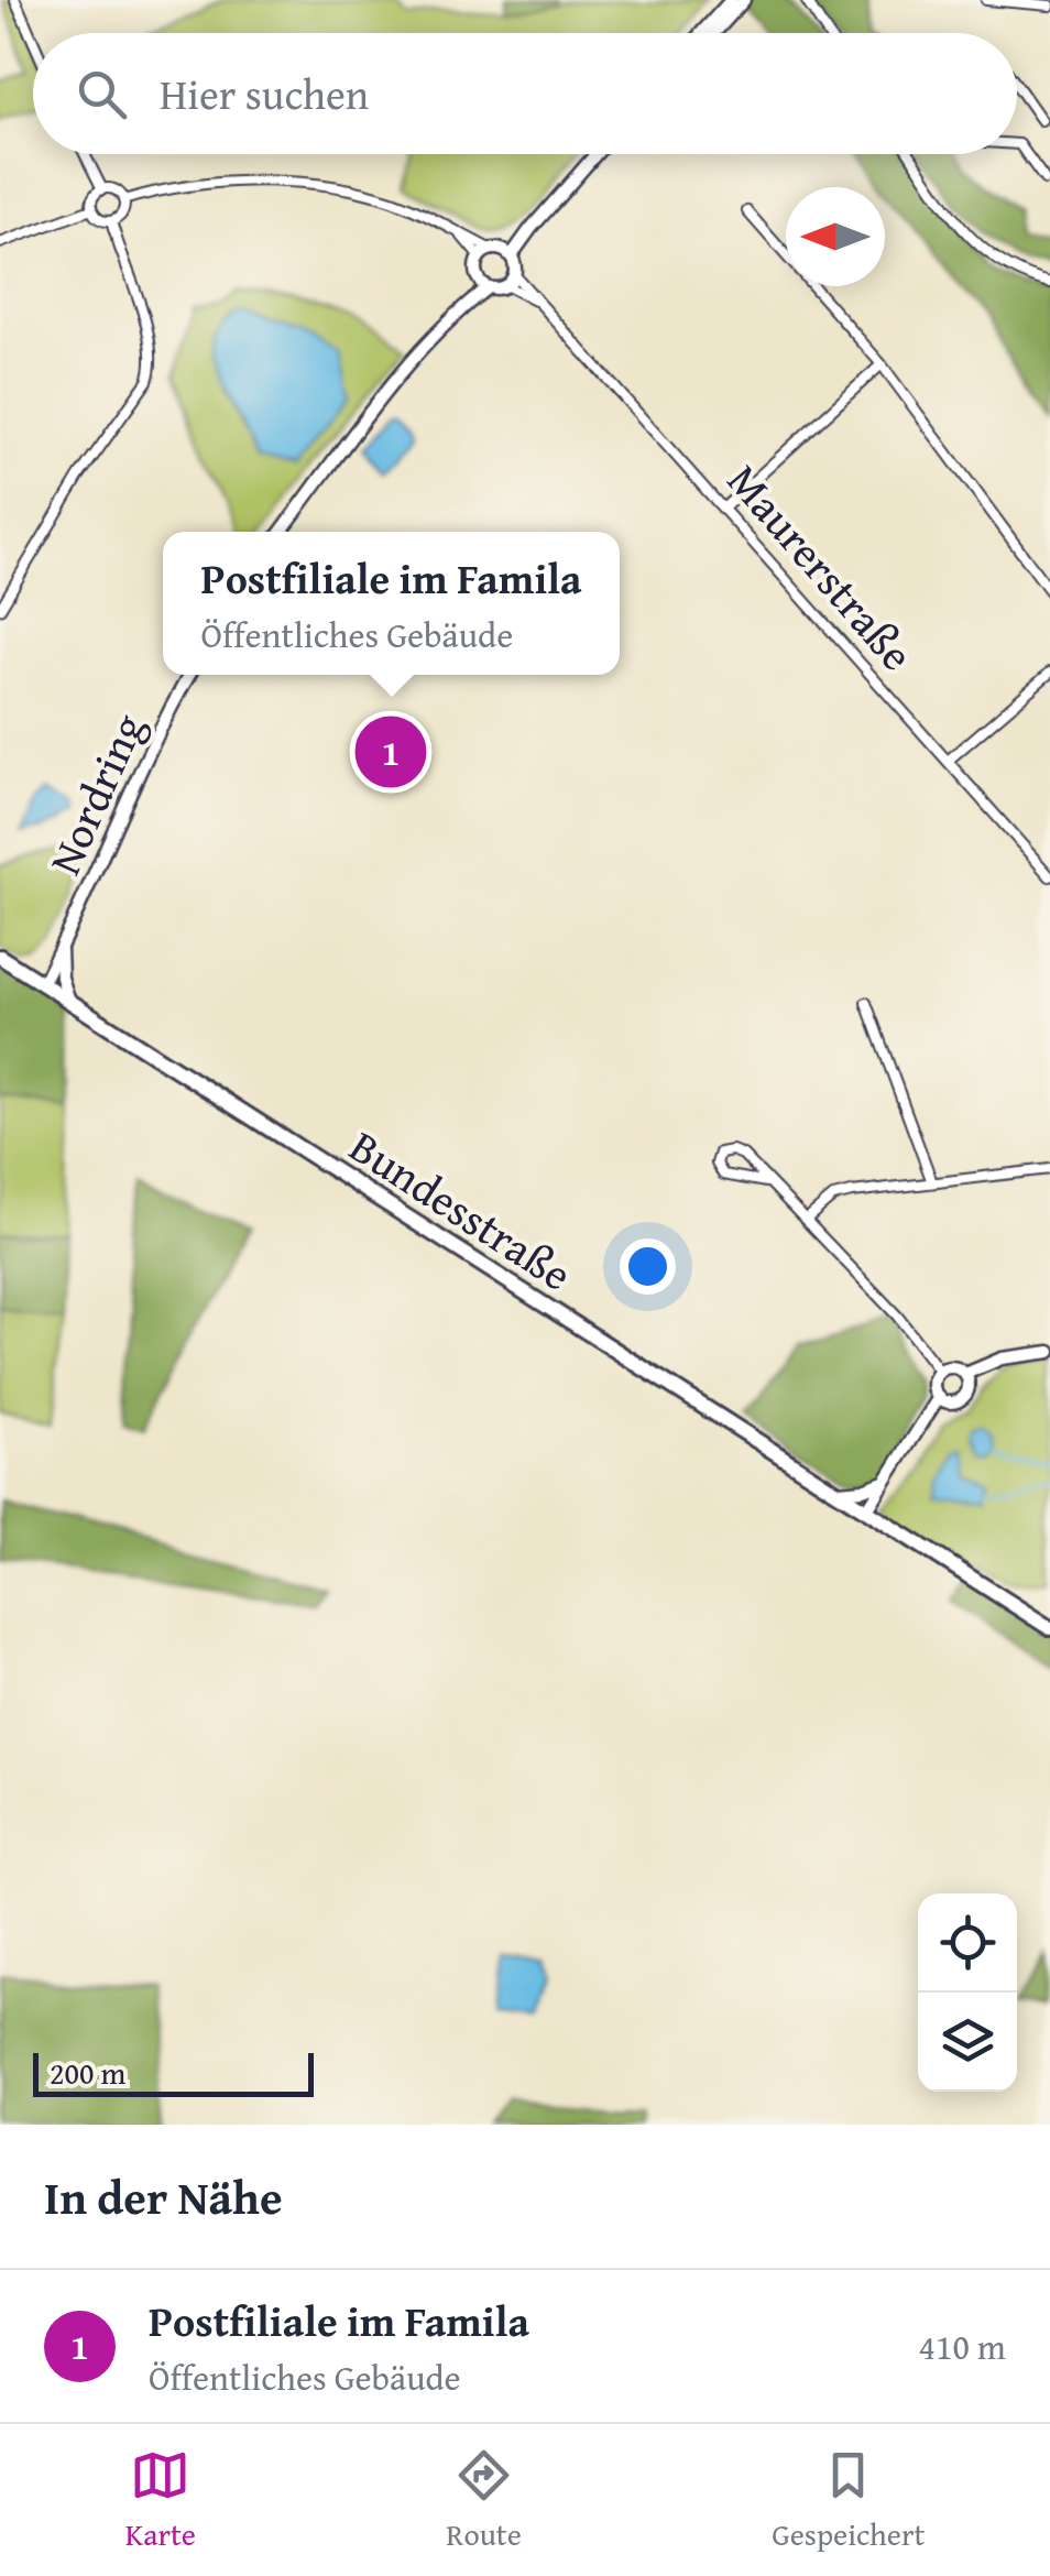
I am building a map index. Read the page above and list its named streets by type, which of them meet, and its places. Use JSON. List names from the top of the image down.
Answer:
{
  "streets": {
    "main road": ["Bundesstraße"],
    "street": ["Maurerstraße", "Nordring"]
  },
  "crossings": [
    ["Nordring", "Bundesstraße"]
  ],
  "scale_bar": "200 m",
  "north": "left",
  "page": {
    "search": "Hier suchen",
    "popup": ["Postfiliale im Famila", "Öffentliches Gebäude"],
    "pins": "1",
    "scale": "200 m",
    "heading": "In der Nähe",
    "list": [
      {
        "mark": "1",
        "name": "Postfiliale im Famila",
        "note": "Öffentliches Gebäude",
        "value": "410 m"
      }
    ],
    "nav": ["Karte", "Route", "Gespeichert"]
  }
}
